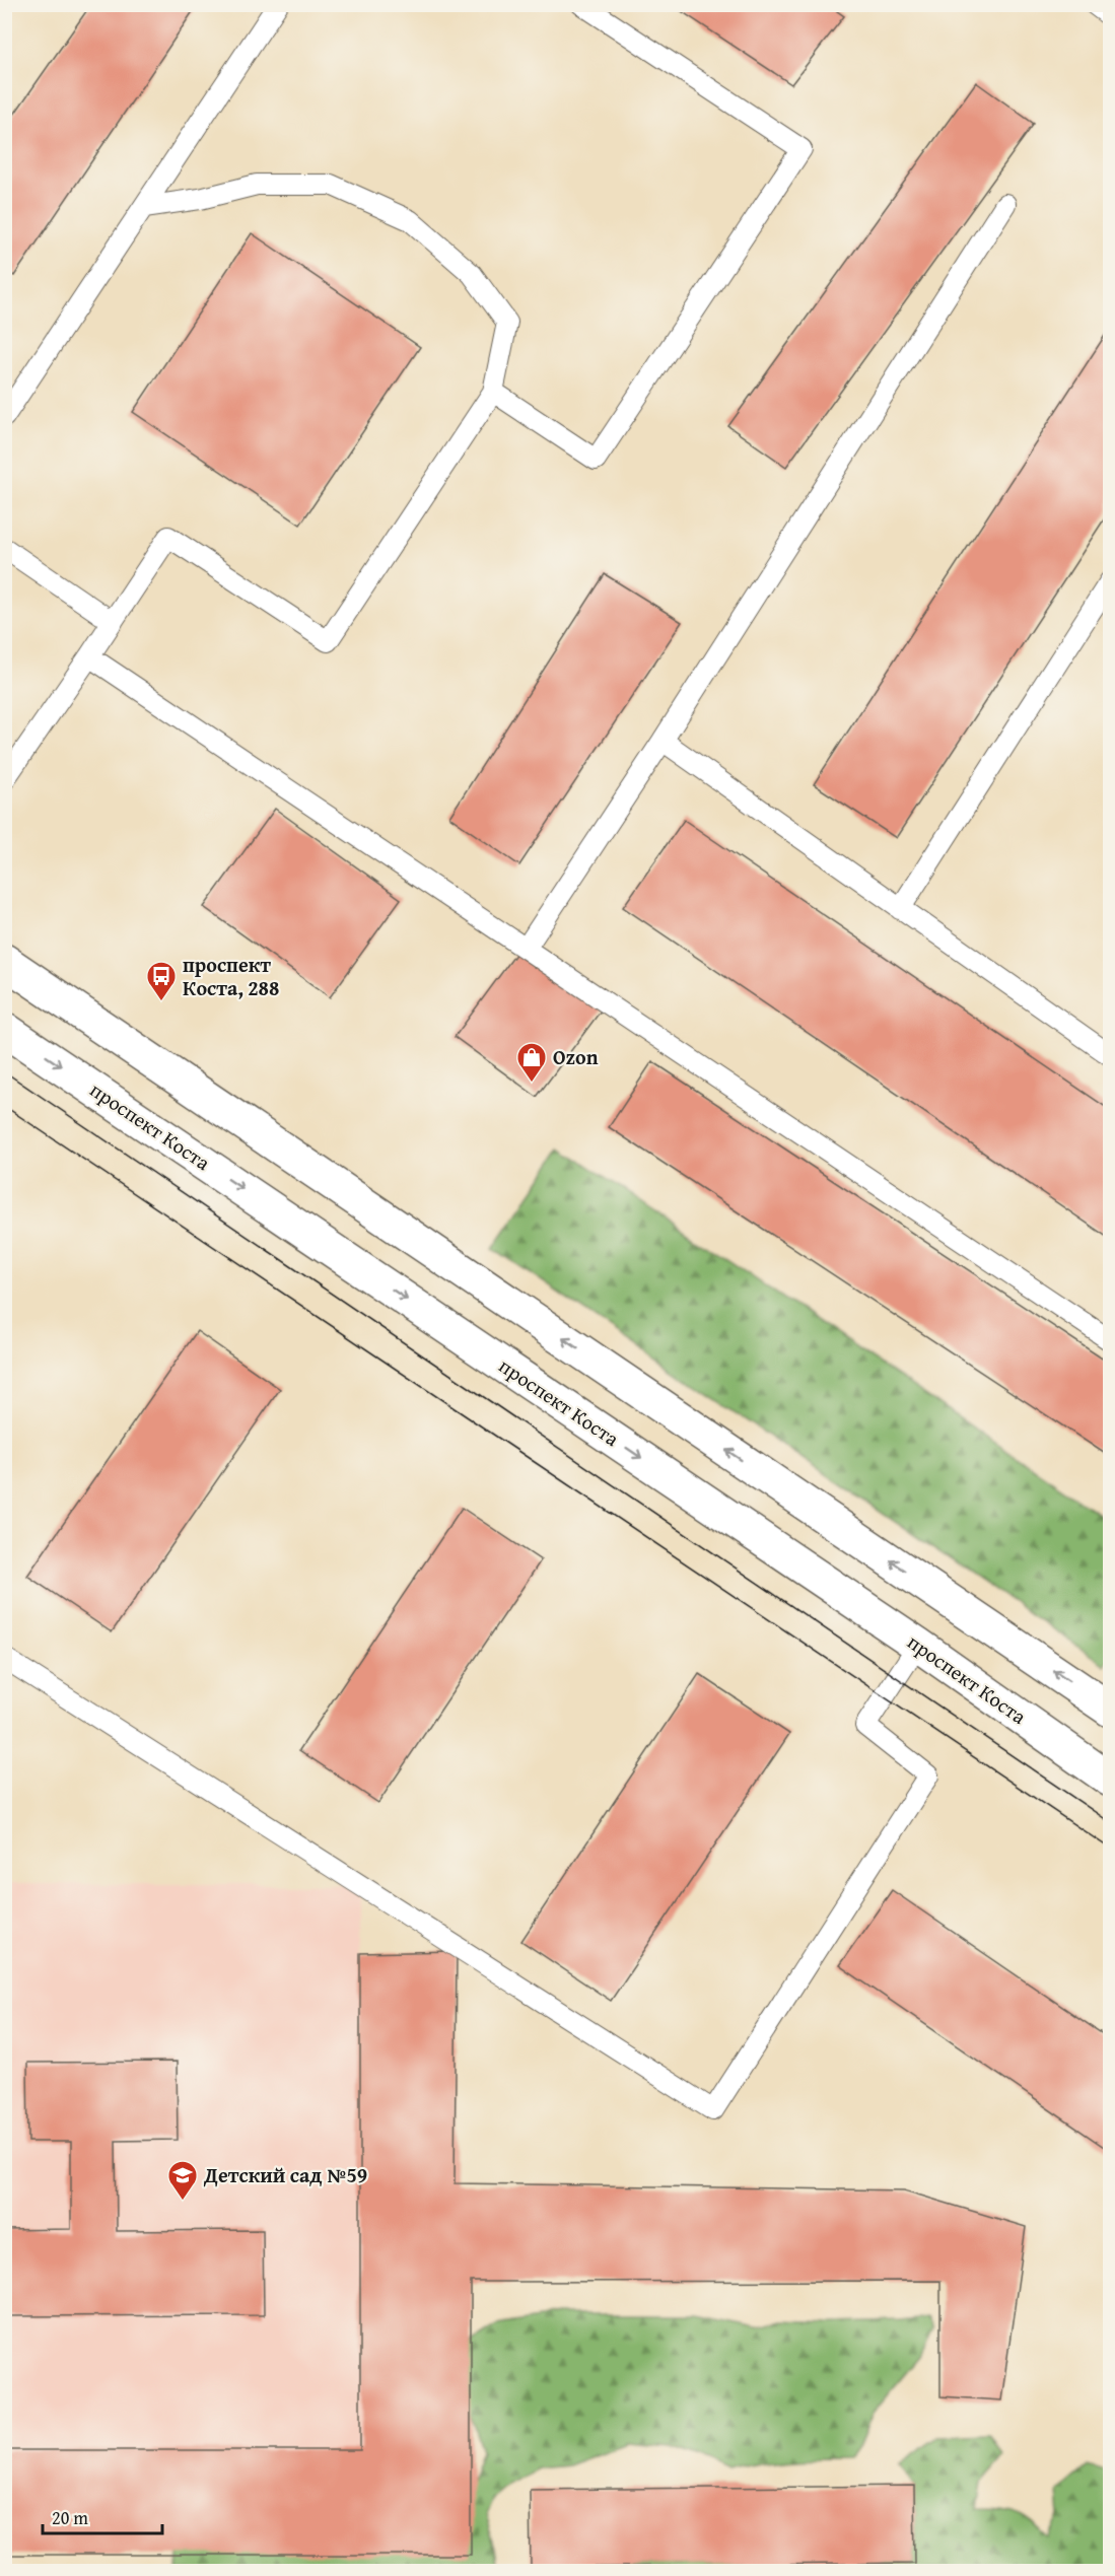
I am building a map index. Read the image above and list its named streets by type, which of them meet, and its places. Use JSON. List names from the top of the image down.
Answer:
{
  "streets": {
    "main road": ["проспект Коста"]
  },
  "places": {
    "bus stop": ["проспект Коста, 288"],
    "shop": ["Ozon"],
    "school or university": ["Детский сад №59"]
  },
  "scale_bar": "20 m"
}
